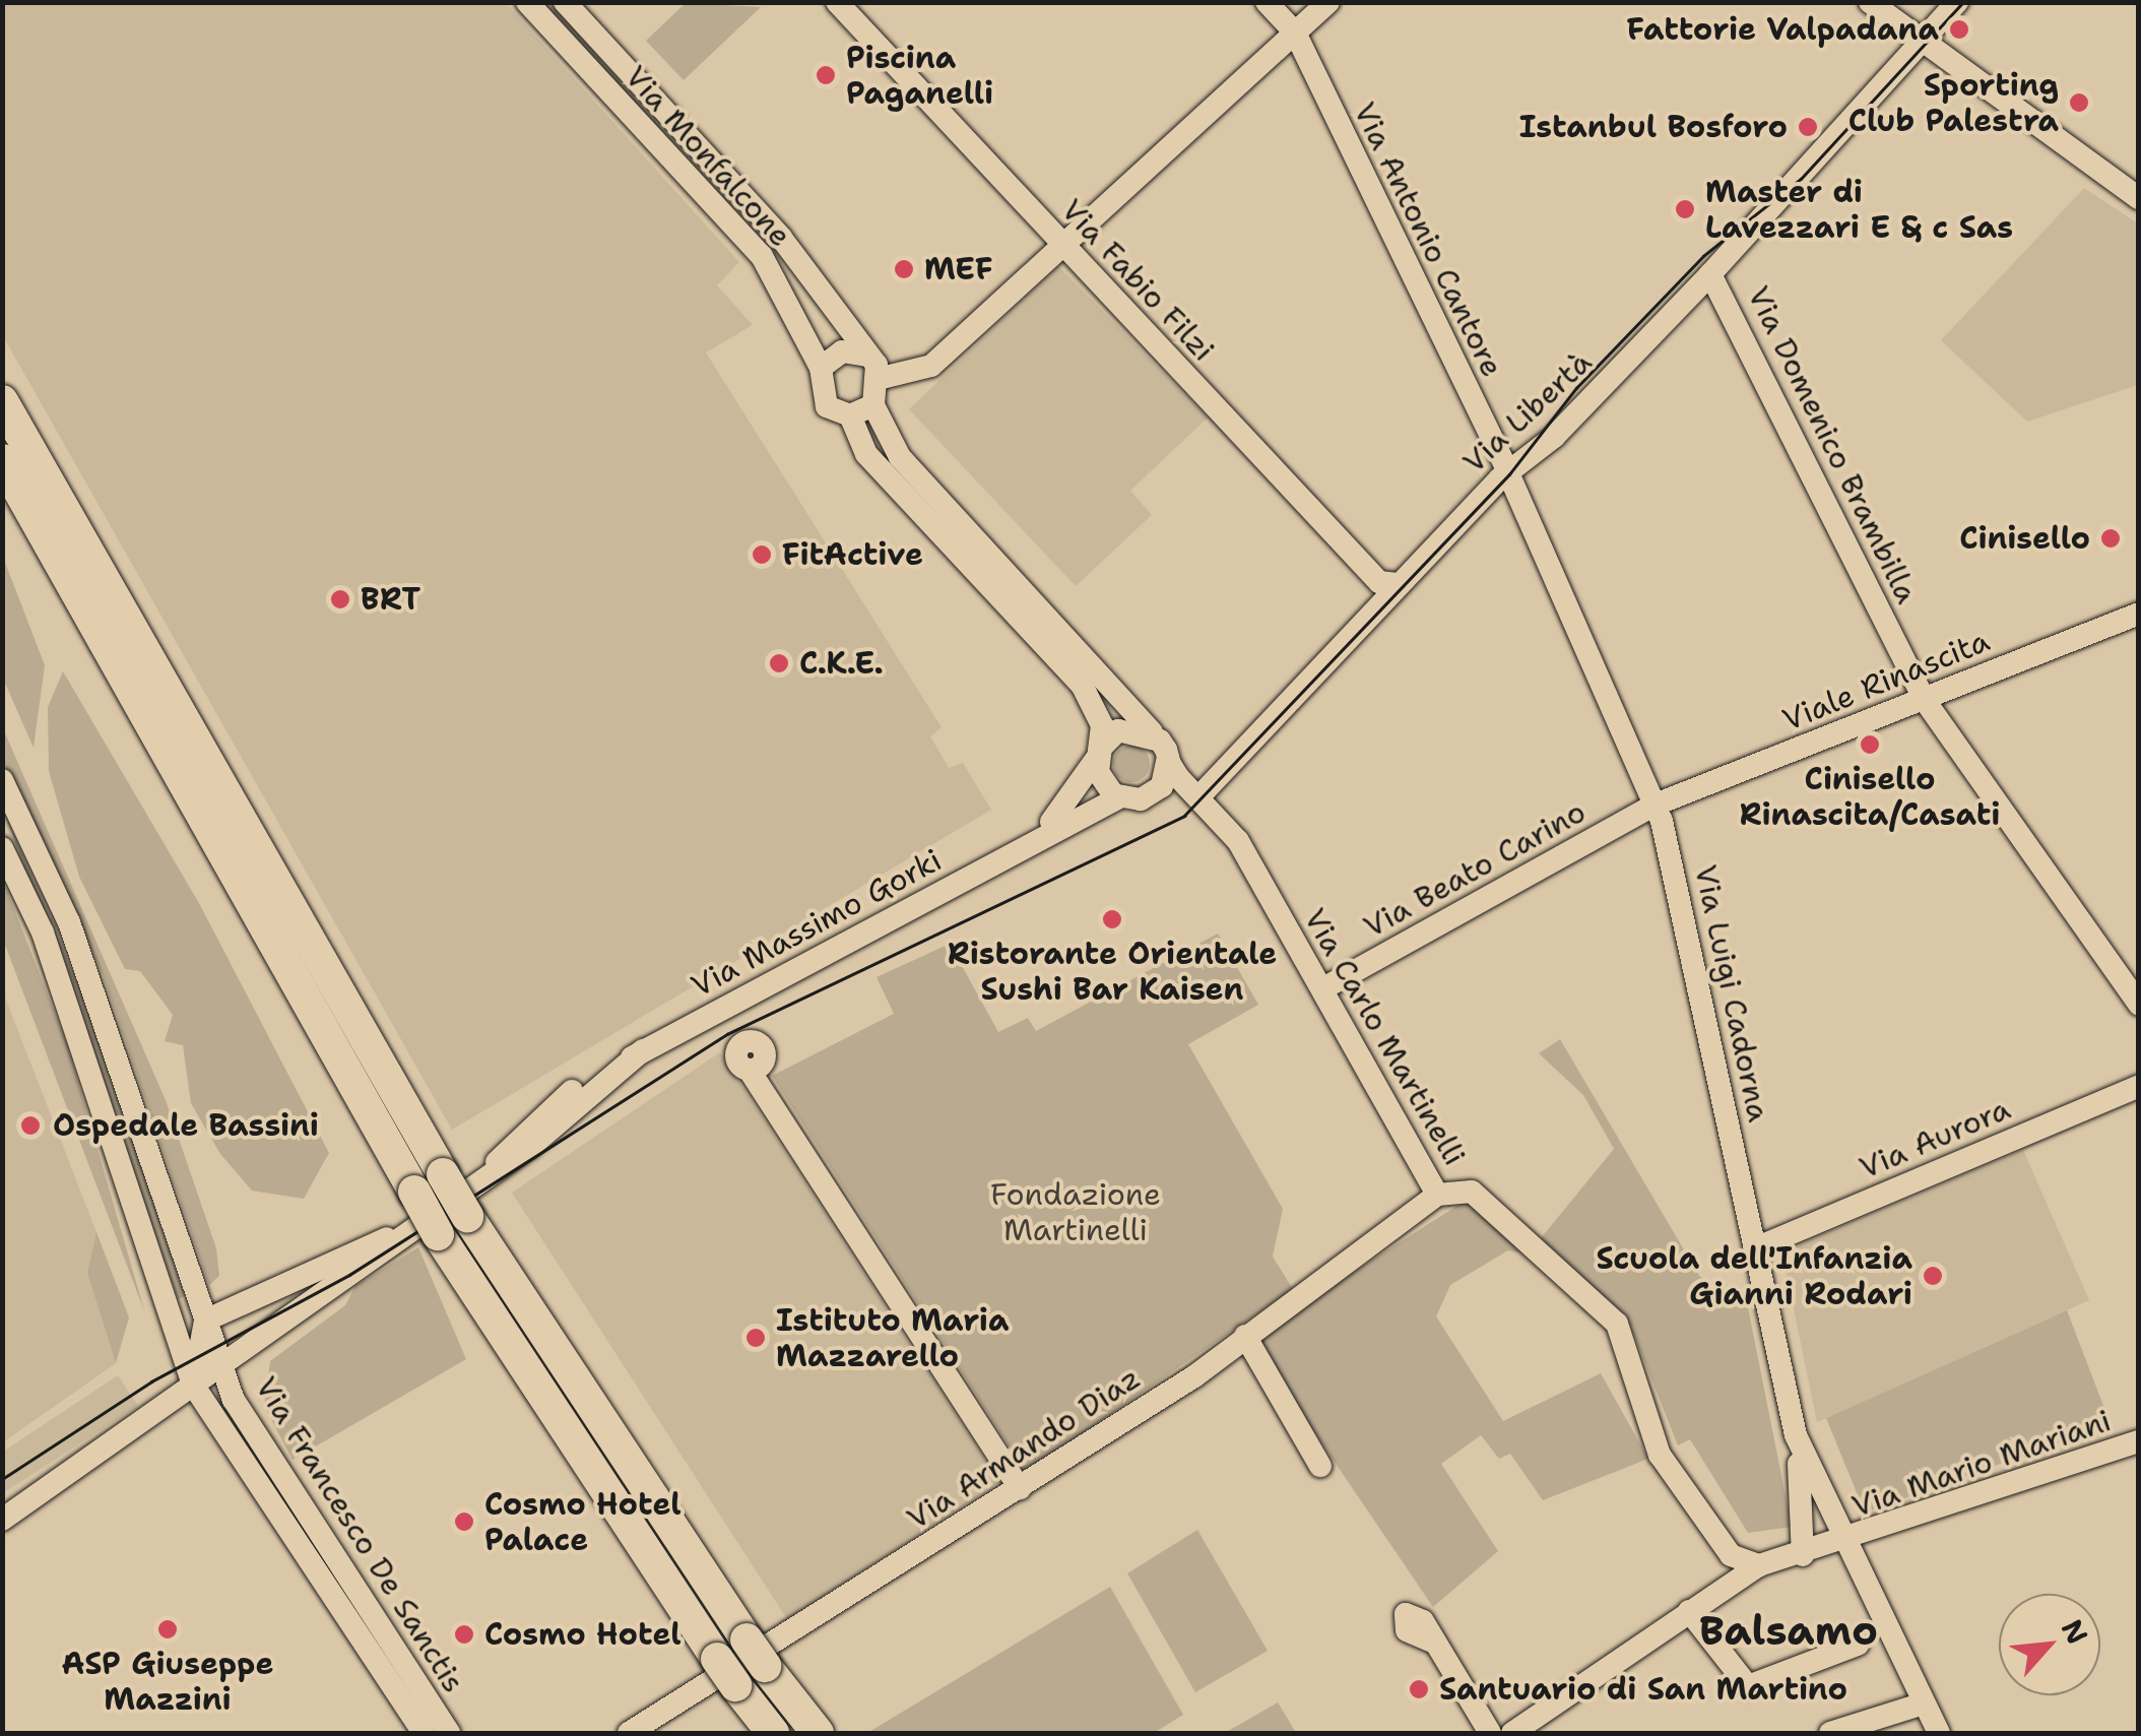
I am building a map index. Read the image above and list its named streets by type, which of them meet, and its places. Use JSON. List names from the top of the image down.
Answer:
{
  "streets": {
    "street": [
      "Via Monfalcone",
      "Via Antonio Cantore",
      "Via Fabio Filzi",
      "Via Libertà",
      "Via Domenico Brambilla",
      "Viale Rinascita",
      "Via Beato Carino",
      "Via Massimo Gorki",
      "Via Luigi Cadorna",
      "Via Carlo Martinelli",
      "Via Aurora",
      "Via Armando Diaz",
      "Via Mario Mariani",
      "Via Francesco De Sanctis"
    ]
  },
  "crossings": [
    ["Via Antonio Cantore", "Via Libertà"],
    ["Via Antonio Cantore", "Via Luigi Cadorna"],
    ["Via Fabio Filzi", "Via Libertà"],
    ["Via Libertà", "Via Domenico Brambilla"],
    ["Via Libertà", "Via Luigi Cadorna"],
    ["Via Libertà", "Via Carlo Martinelli"],
    ["Via Domenico Brambilla", "Viale Rinascita"],
    ["Viale Rinascita", "Via Beato Carino"],
    ["Viale Rinascita", "Via Luigi Cadorna"],
    ["Via Beato Carino", "Via Luigi Cadorna"],
    ["Via Beato Carino", "Via Carlo Martinelli"],
    ["Via Massimo Gorki", "Via Carlo Martinelli"],
    ["Via Massimo Gorki", "Via Francesco De Sanctis"],
    ["Via Luigi Cadorna", "Via Aurora"],
    ["Via Luigi Cadorna", "Via Mario Mariani"],
    ["Via Carlo Martinelli", "Via Armando Diaz"],
    ["Via Carlo Martinelli", "Via Mario Mariani"]
  ],
  "districts": ["Balsamo"],
  "parks": ["Fondazione Martinelli"],
  "places": [
    "Fattorie Valpadana",
    "Piscina Paganelli",
    "Sporting Club Palestra",
    "Istanbul Bosforo",
    "Master di Lavezzari E & c Sas",
    "MEF",
    "Cinisello",
    "FitActive",
    "BRT",
    "C.K.E.",
    "Cinisello Rinascita/Casati",
    "Ristorante Orientale Sushi Bar Kaisen",
    "Ospedale Bassini",
    "Scuola dell'Infanzia Gianni Rodari",
    "Istituto Maria Mazzarello",
    "Cosmo Hotel Palace",
    "ASP Giuseppe Mazzini",
    "Cosmo Hotel",
    "Santuario di San Martino"
  ],
  "north": "top right"
}
